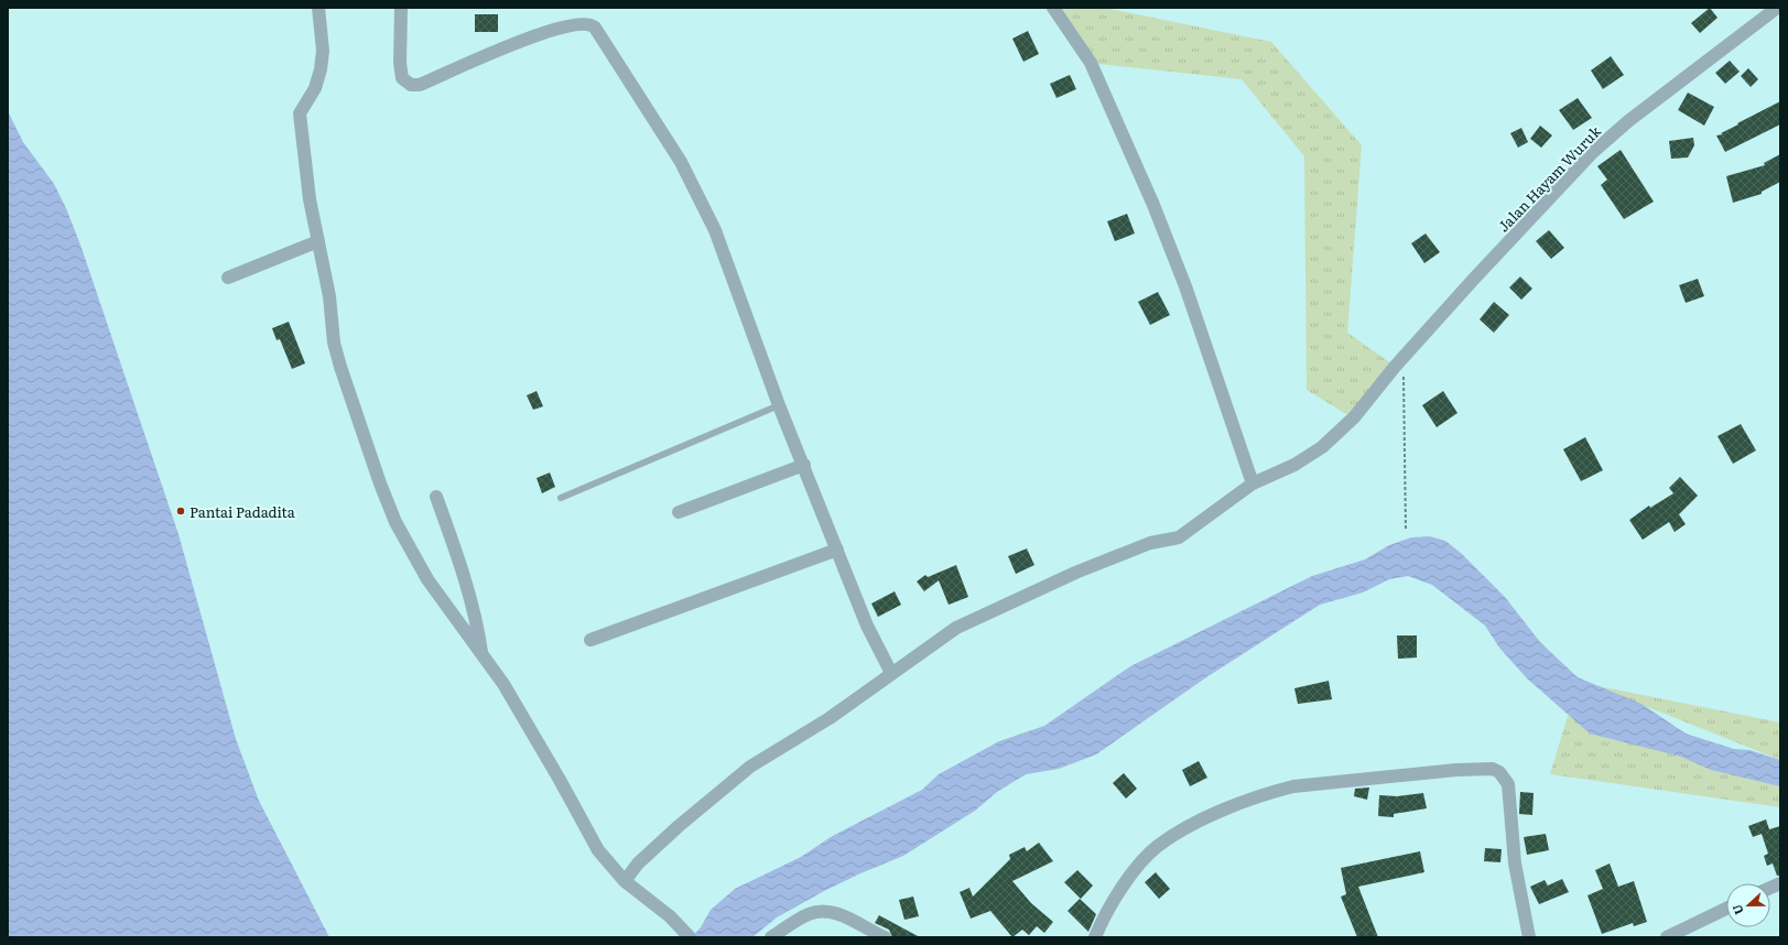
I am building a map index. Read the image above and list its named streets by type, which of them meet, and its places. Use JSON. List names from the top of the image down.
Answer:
{
  "streets": {
    "street": ["Jalan Hayam Wuruk"]
  },
  "places": ["Pantai Padadita"],
  "north": "left"
}
